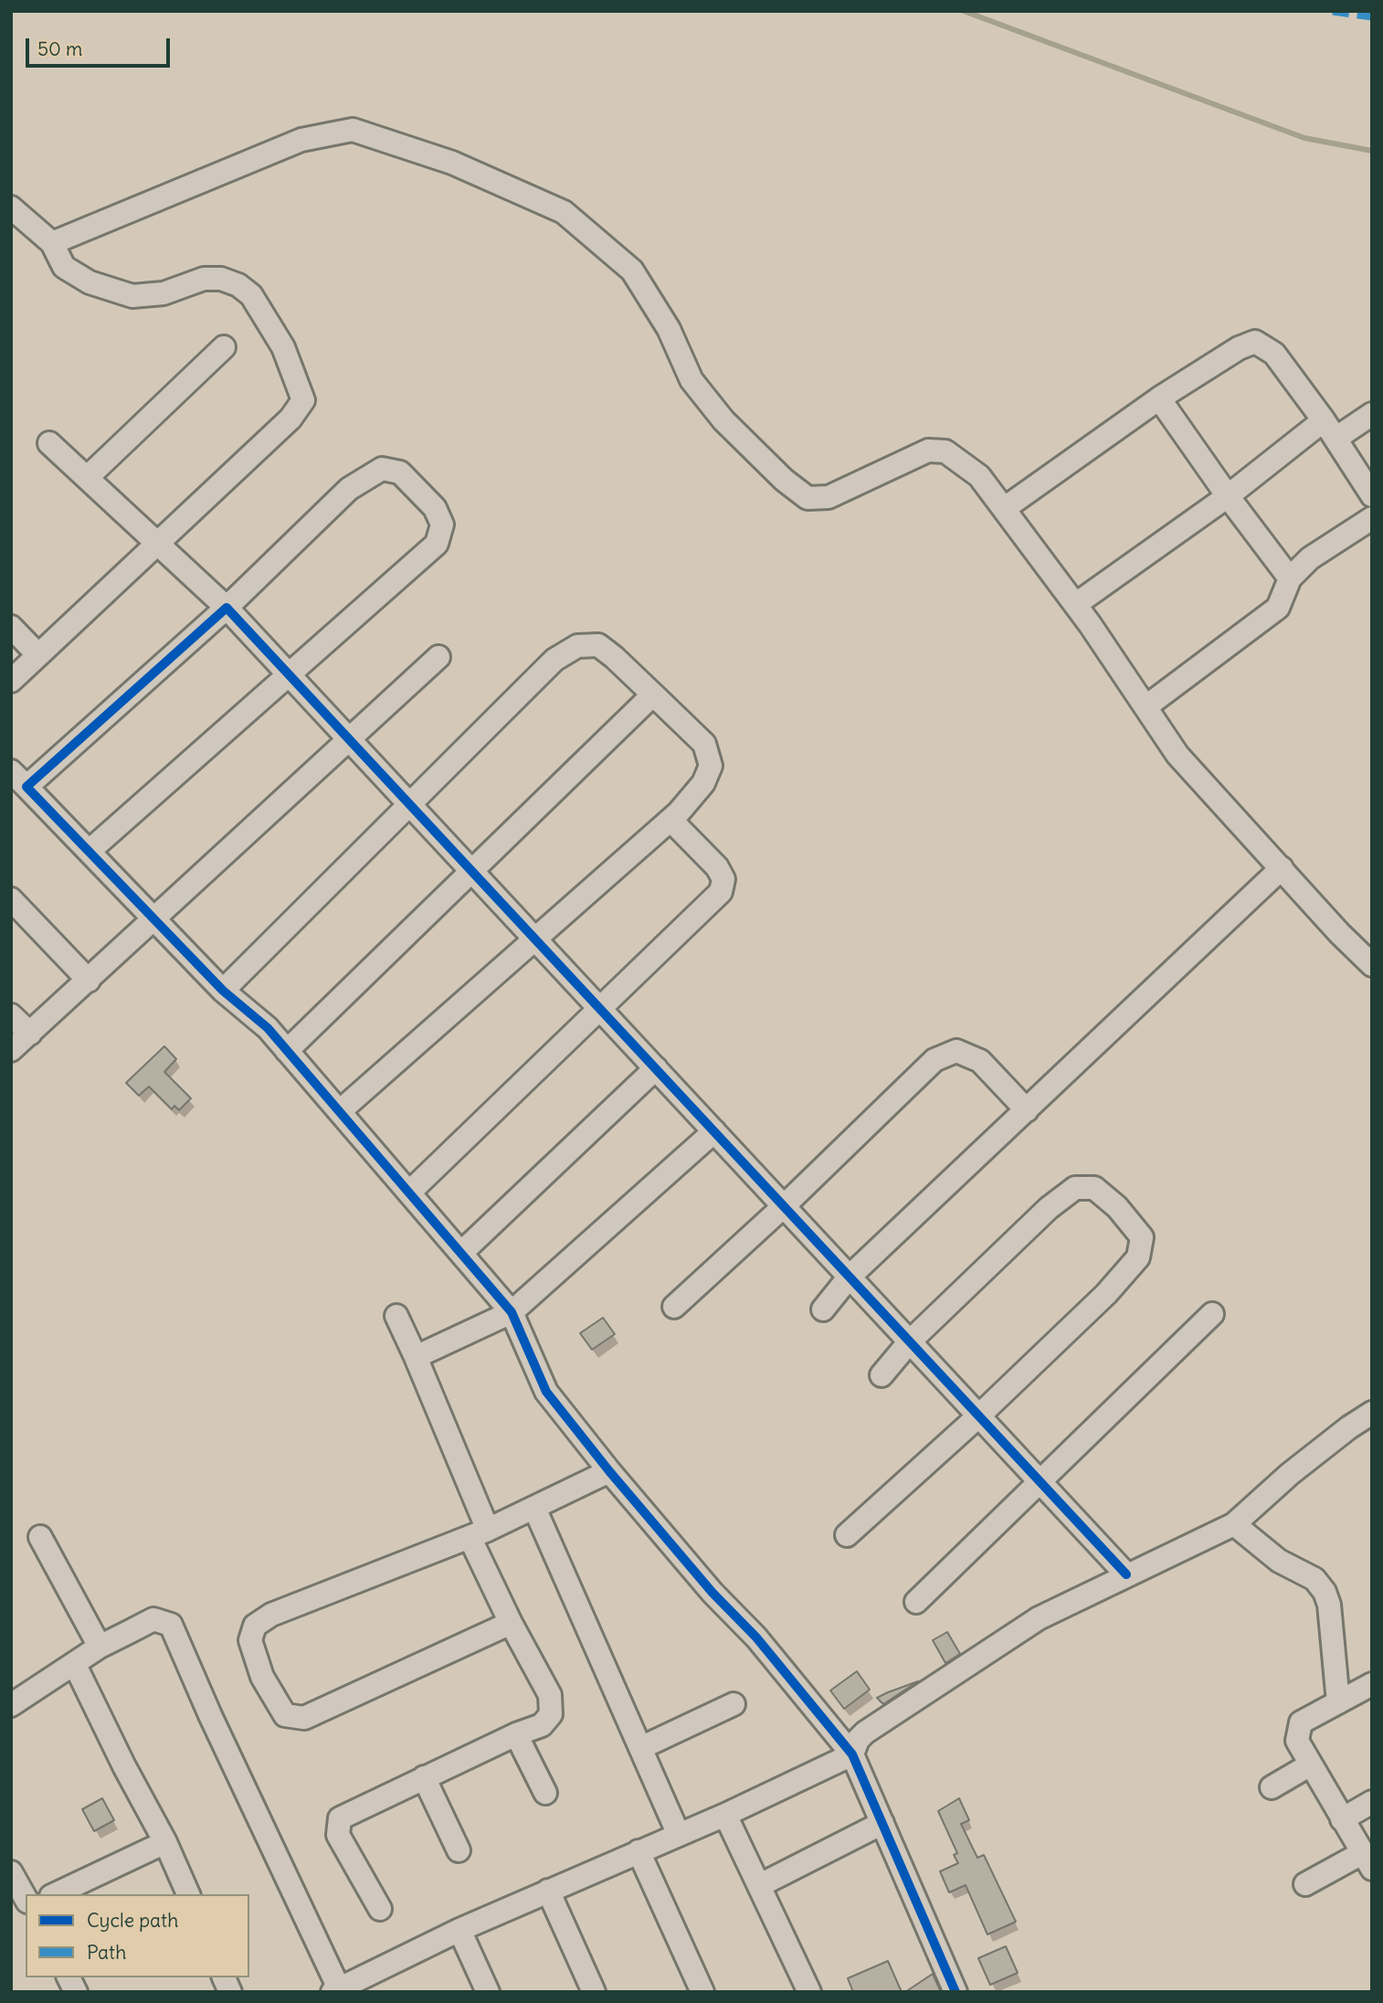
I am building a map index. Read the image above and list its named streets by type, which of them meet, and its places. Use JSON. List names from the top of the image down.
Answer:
{
  "legend": ["Cycle path", "Path"],
  "scale_bar": "50 m"
}
